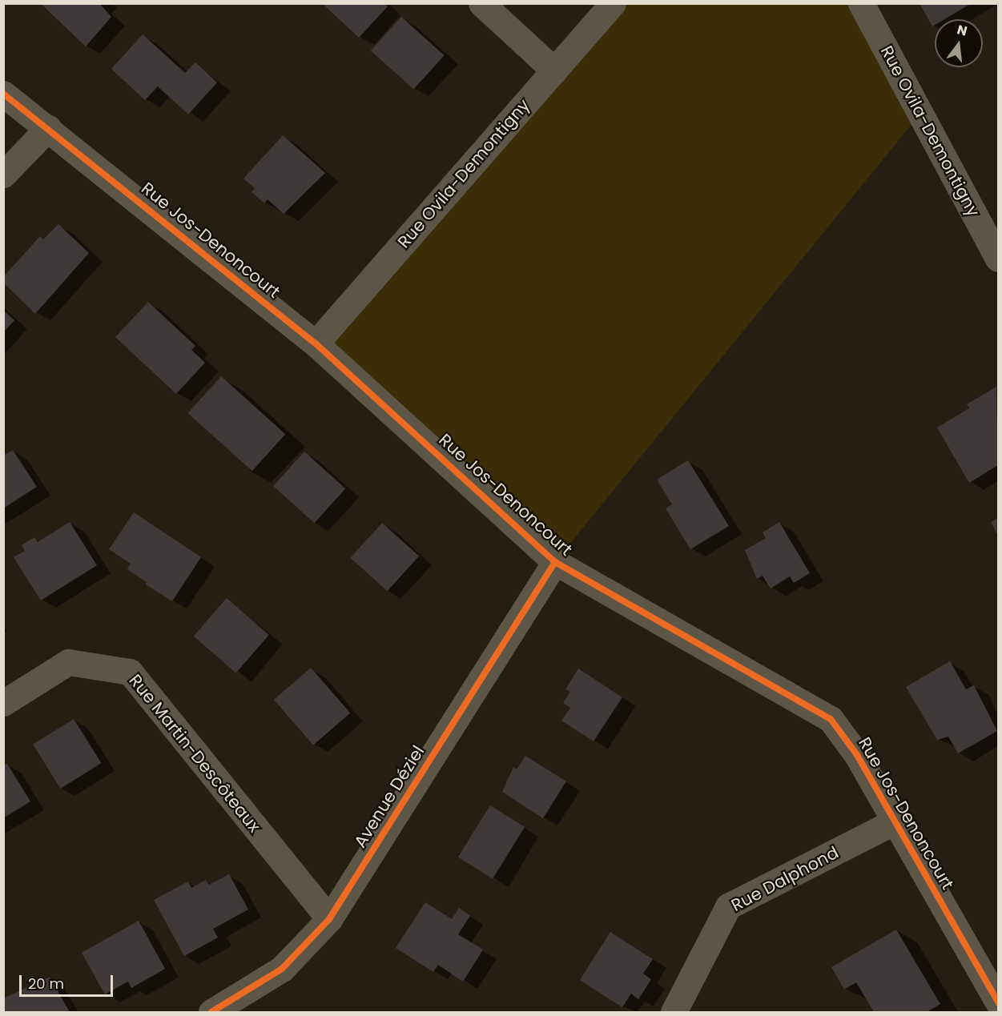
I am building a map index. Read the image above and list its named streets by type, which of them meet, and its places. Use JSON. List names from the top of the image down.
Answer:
{
  "streets": {
    "street": [
      "Rue Ovila-Demontigny",
      "Rue Jos-Denoncourt",
      "Rue Martin-Descôteaux",
      "Avenue Déziel",
      "Rue Dalphond"
    ]
  },
  "crossings": [
    ["Rue Ovila-Demontigny", "Rue Jos-Denoncourt"],
    ["Rue Jos-Denoncourt", "Avenue Déziel"],
    ["Rue Jos-Denoncourt", "Rue Dalphond"],
    ["Rue Martin-Descôteaux", "Avenue Déziel"]
  ],
  "scale_bar": "20 m",
  "north": "top"
}
